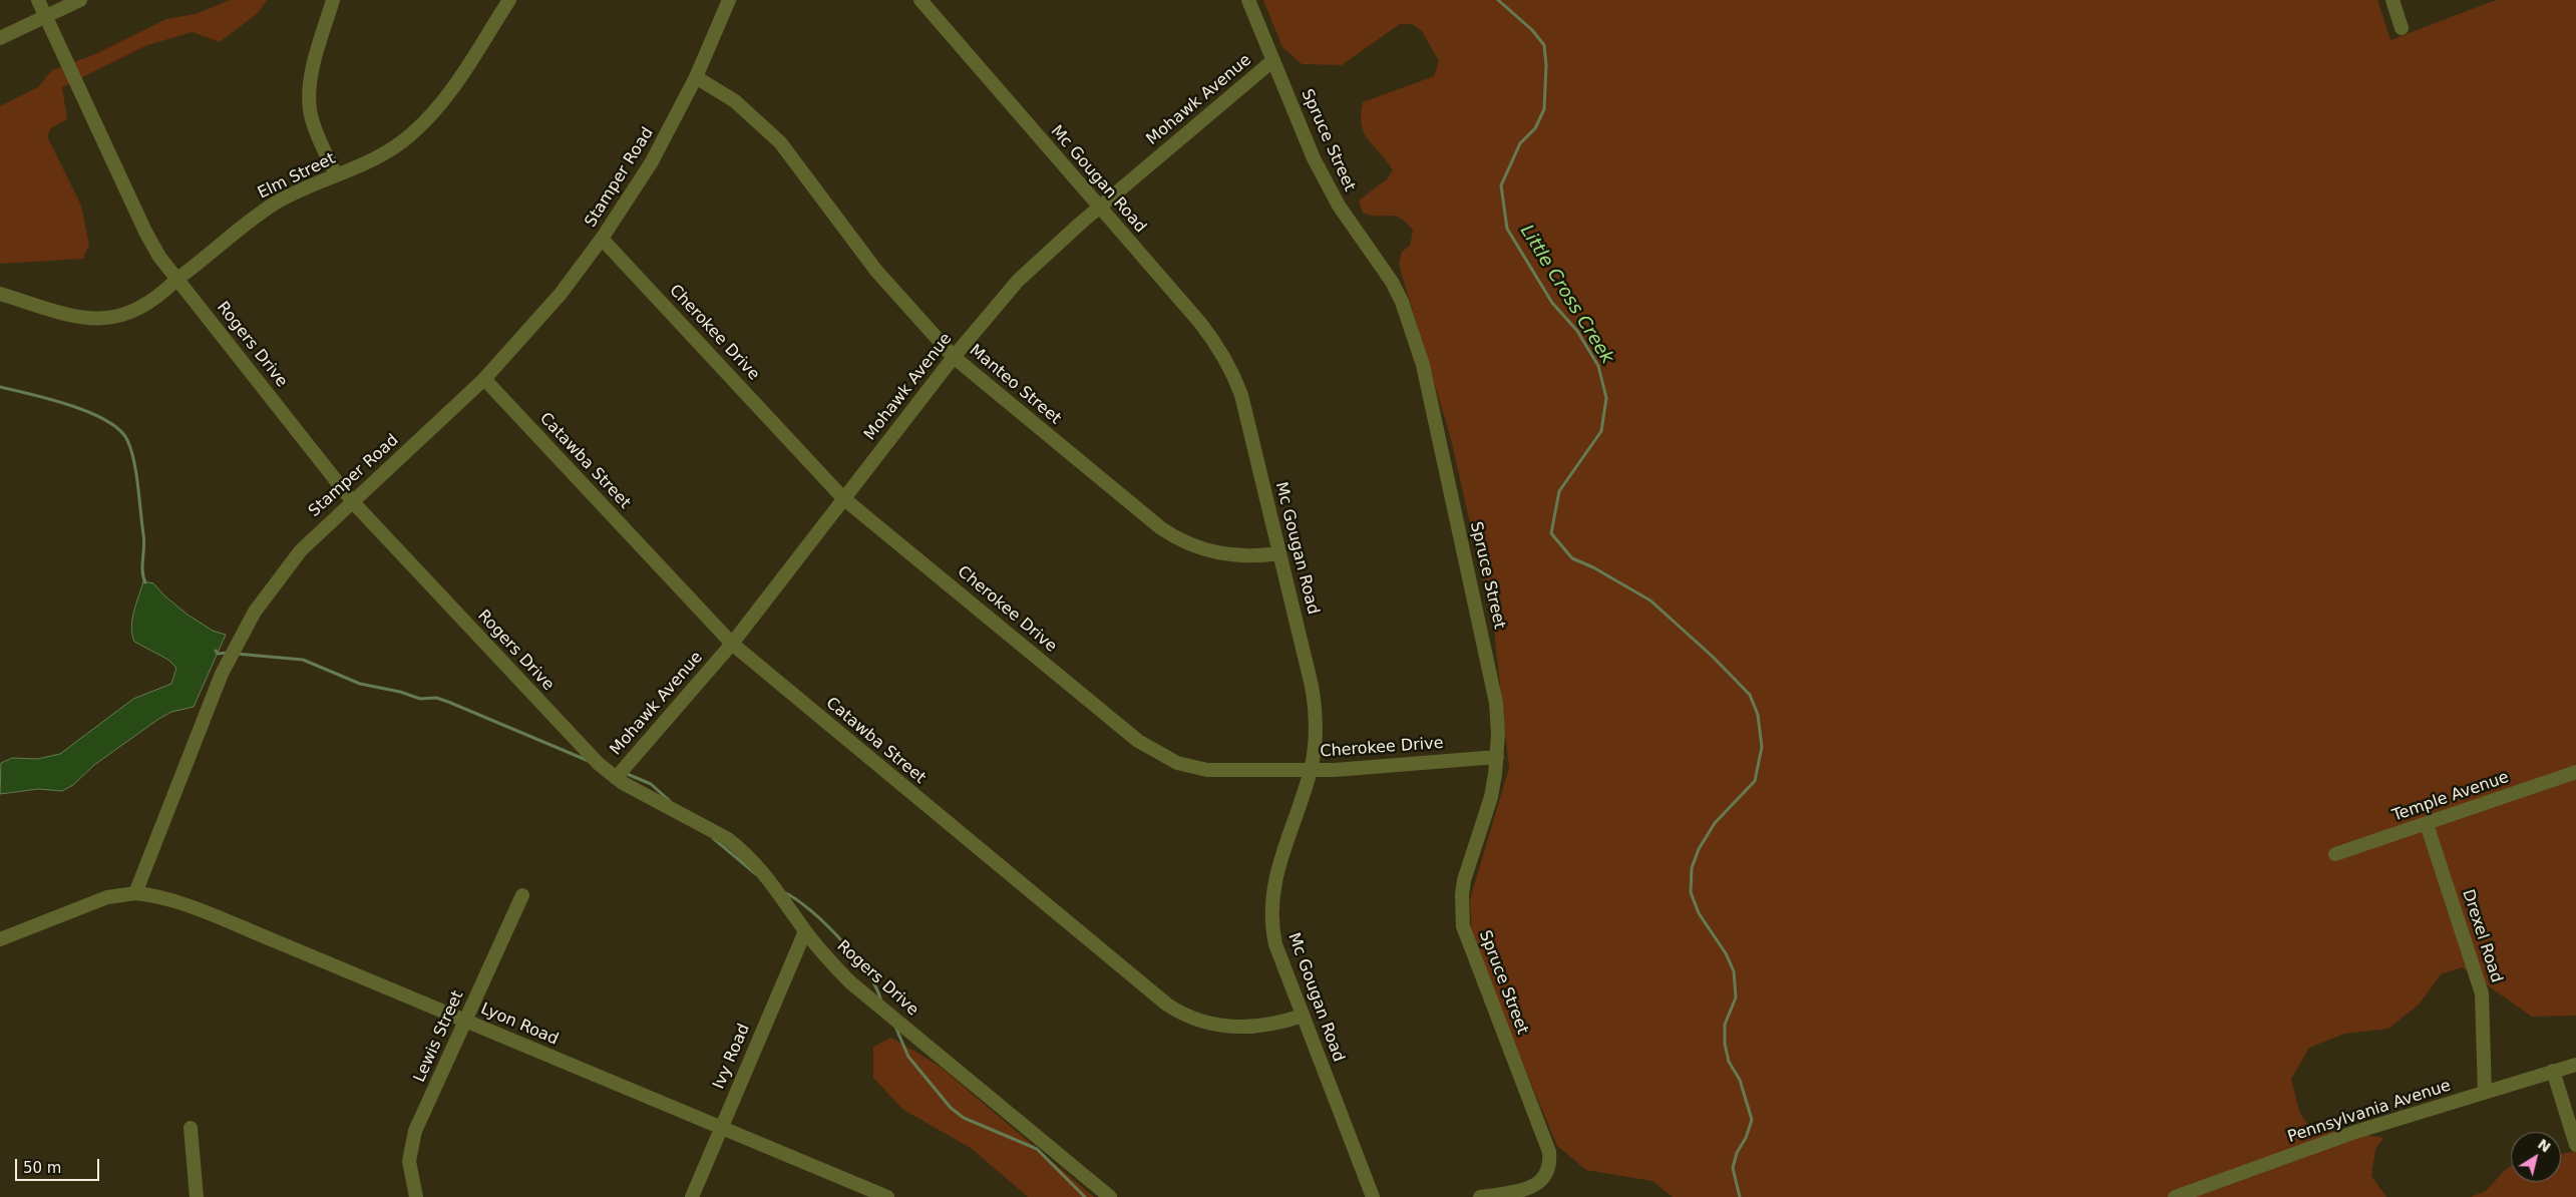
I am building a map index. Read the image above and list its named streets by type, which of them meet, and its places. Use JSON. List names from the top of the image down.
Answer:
{
  "streets": {
    "street": [
      "Mohawk Avenue",
      "Spruce Street",
      "Elm Street",
      "Stamper Road",
      "Mc Gougan Road",
      "Cherokee Drive",
      "Rogers Drive",
      "Manteo Street",
      "Catawba Street",
      "Temple Avenue",
      "Drexel Road",
      "Lyon Road",
      "Lewis Street",
      "Ivy Road",
      "Pennsylvania Avenue"
    ]
  },
  "crossings": [
    ["Mohawk Avenue", "Spruce Street"],
    ["Mohawk Avenue", "Mc Gougan Road"],
    ["Mohawk Avenue", "Cherokee Drive"],
    ["Mohawk Avenue", "Rogers Drive"],
    ["Mohawk Avenue", "Manteo Street"],
    ["Mohawk Avenue", "Catawba Street"],
    ["Spruce Street", "Cherokee Drive"],
    ["Elm Street", "Rogers Drive"],
    ["Stamper Road", "Cherokee Drive"],
    ["Stamper Road", "Rogers Drive"],
    ["Stamper Road", "Manteo Street"],
    ["Stamper Road", "Catawba Street"],
    ["Stamper Road", "Lyon Road"],
    ["Mc Gougan Road", "Cherokee Drive"],
    ["Mc Gougan Road", "Manteo Street"],
    ["Mc Gougan Road", "Catawba Street"],
    ["Rogers Drive", "Ivy Road"],
    ["Temple Avenue", "Drexel Road"],
    ["Drexel Road", "Pennsylvania Avenue"],
    ["Lyon Road", "Lewis Street"],
    ["Lyon Road", "Ivy Road"]
  ],
  "water": ["Little Cross Creek"],
  "scale_bar": "50 m",
  "north": "top right"
}
